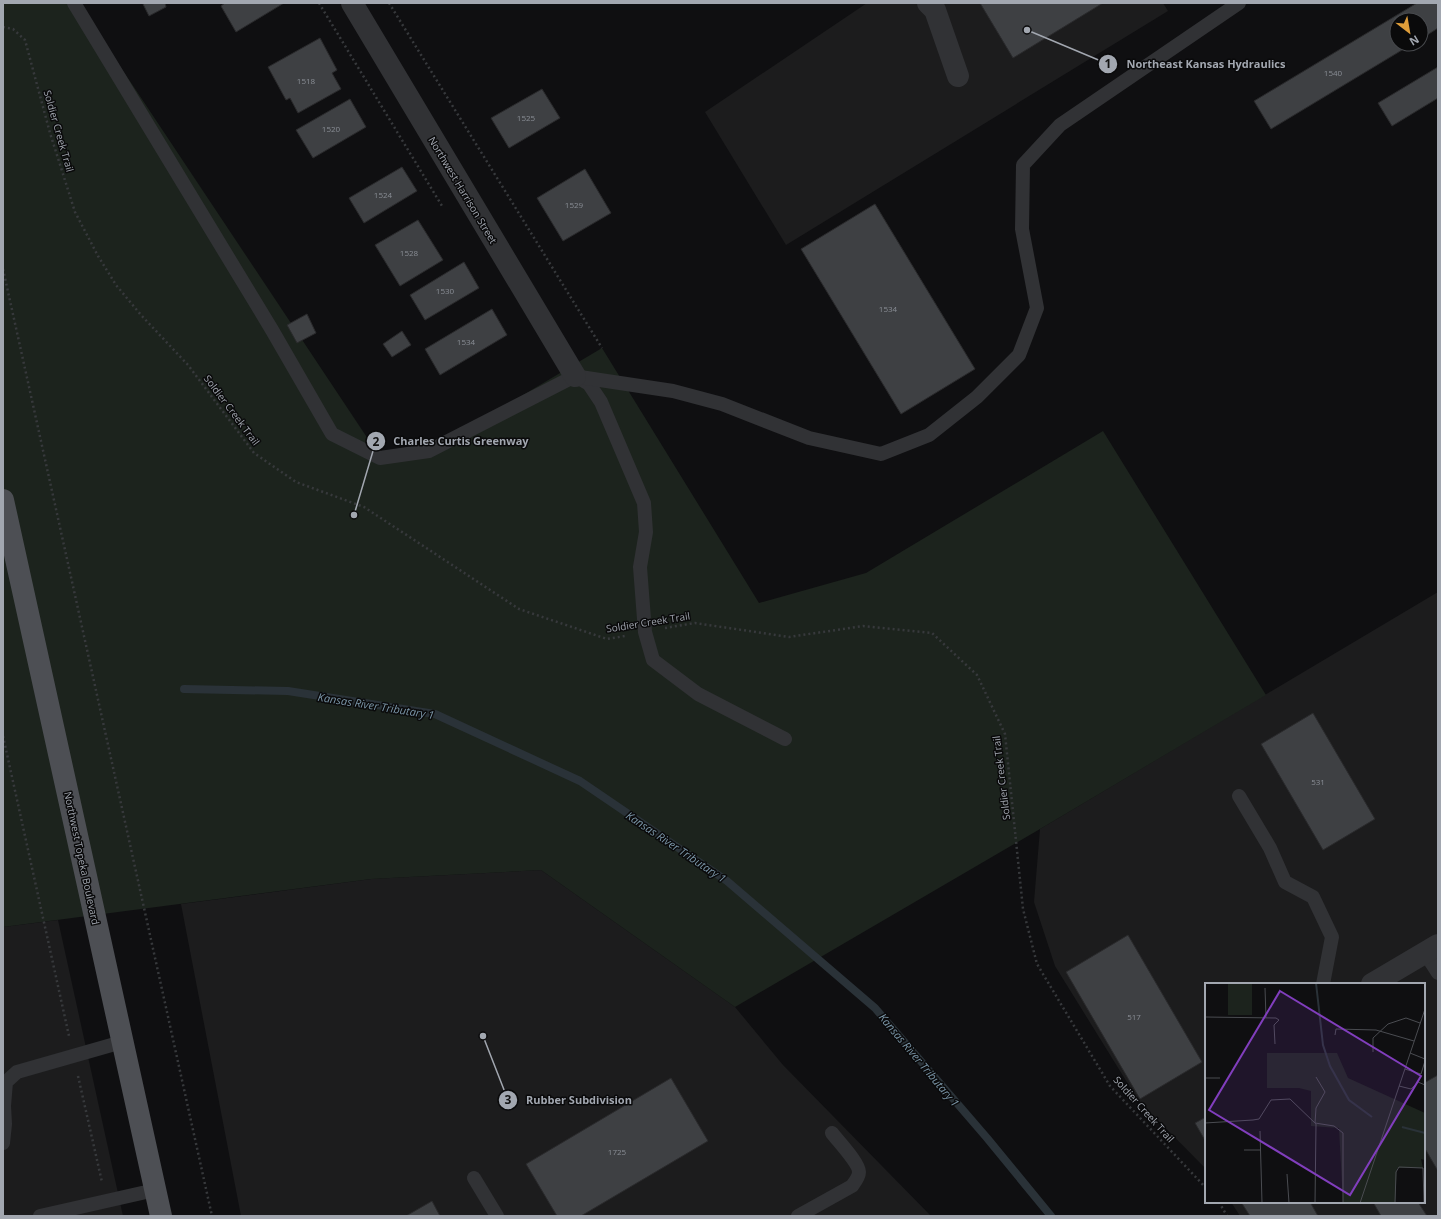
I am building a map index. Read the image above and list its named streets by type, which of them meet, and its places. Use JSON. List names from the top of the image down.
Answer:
{
  "streets": {
    "main road": ["Northwest Topeka Boulevard"],
    "street": ["Northwest Harrison Street"],
    "path": ["Soldier Creek Trail"]
  },
  "water": ["Kansas River Tributary 1"],
  "places": ["Northeast Kansas Hydraulics", "Charles Curtis Greenway", "Rubber Subdivision"],
  "house_numbers": [
    "1540",
    "1518",
    "1525",
    "1520",
    "1524",
    "1529",
    "1528",
    "1530",
    "1534",
    "1534",
    "531",
    "517",
    "1725"
  ],
  "north": "bottom right"
}
